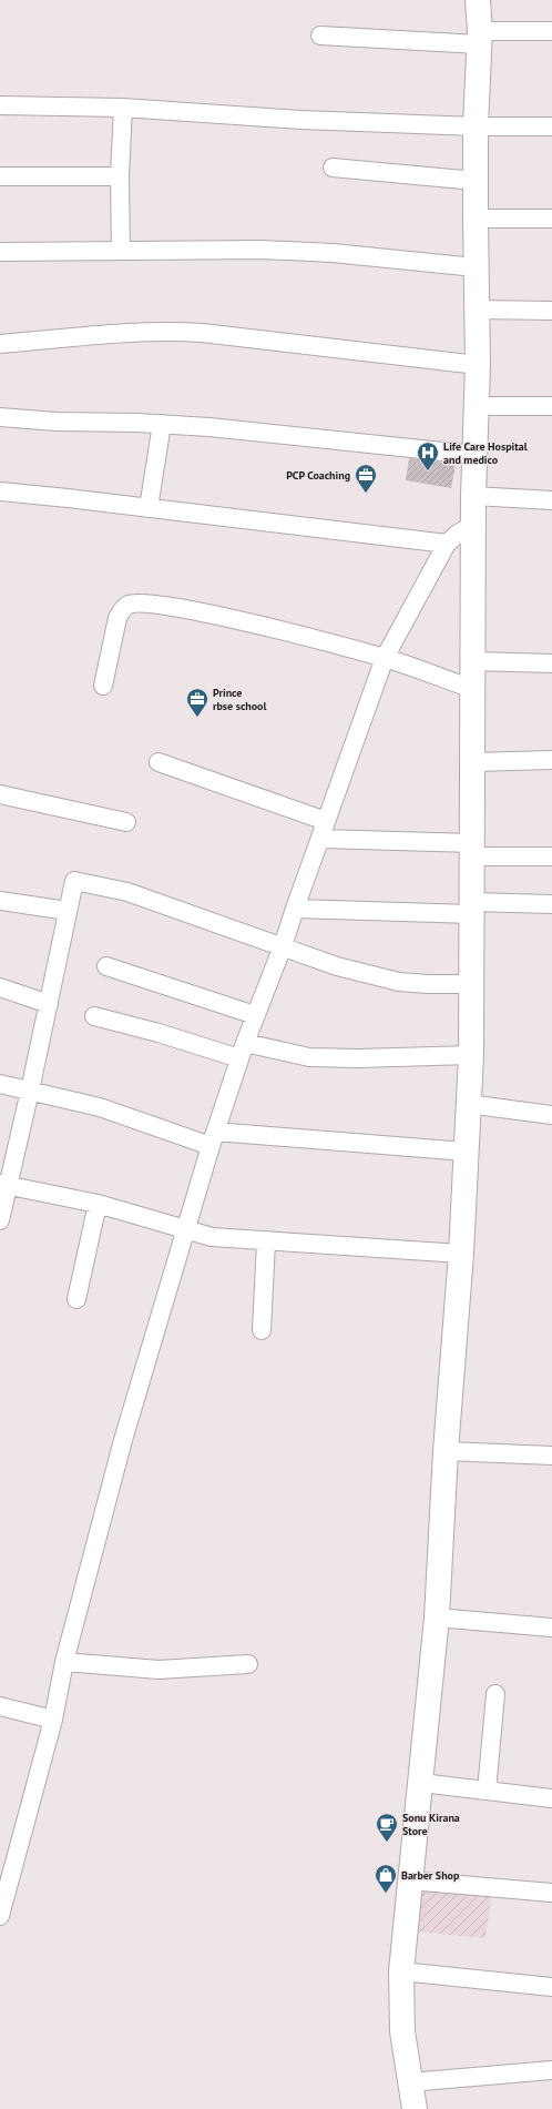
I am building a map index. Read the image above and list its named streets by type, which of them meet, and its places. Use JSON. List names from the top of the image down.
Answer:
{
  "places": {
    "hospital": ["Life Care Hospital and medico"],
    "office": ["PCP Coaching", "Prince rbse school"],
    "cafe": ["Sonu Kirana Store"],
    "shop": ["Barber Shop"]
  }
}
